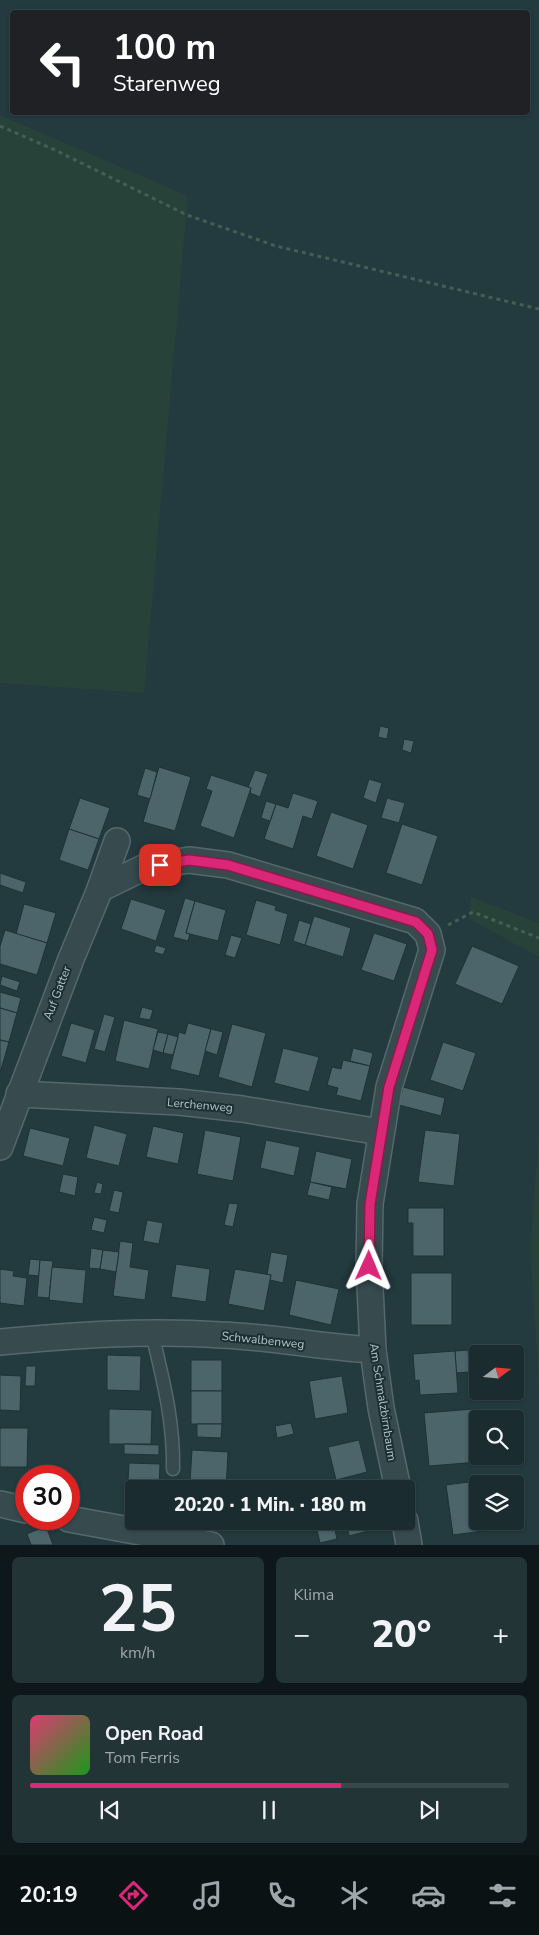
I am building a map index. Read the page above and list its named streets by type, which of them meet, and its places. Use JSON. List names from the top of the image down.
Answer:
{
  "streets": {
    "street": [
      "Auf Gatter",
      "Lerchenweg",
      "Schwalbenweg",
      "Am Schmalzbirnbaum"
    ]
  },
  "crossings": [
    ["Auf Gatter", "Lerchenweg"],
    ["Lerchenweg", "Am Schmalzbirnbaum"],
    ["Schwalbenweg", "Am Schmalzbirnbaum"]
  ],
  "north": "right",
  "page": {
    "turn": ["100 m", "Starenweg"],
    "limit": "30",
    "trip": "20:20 · 1 Min. · 180 m",
    "tile": [
      ["25", "km/h"],
      "Klima"
    ],
    "heat": ["−", "20°", "+"],
    "song": ["Open Road", "Tom Ferris"],
    "tabs": "20:19"
  }
}
